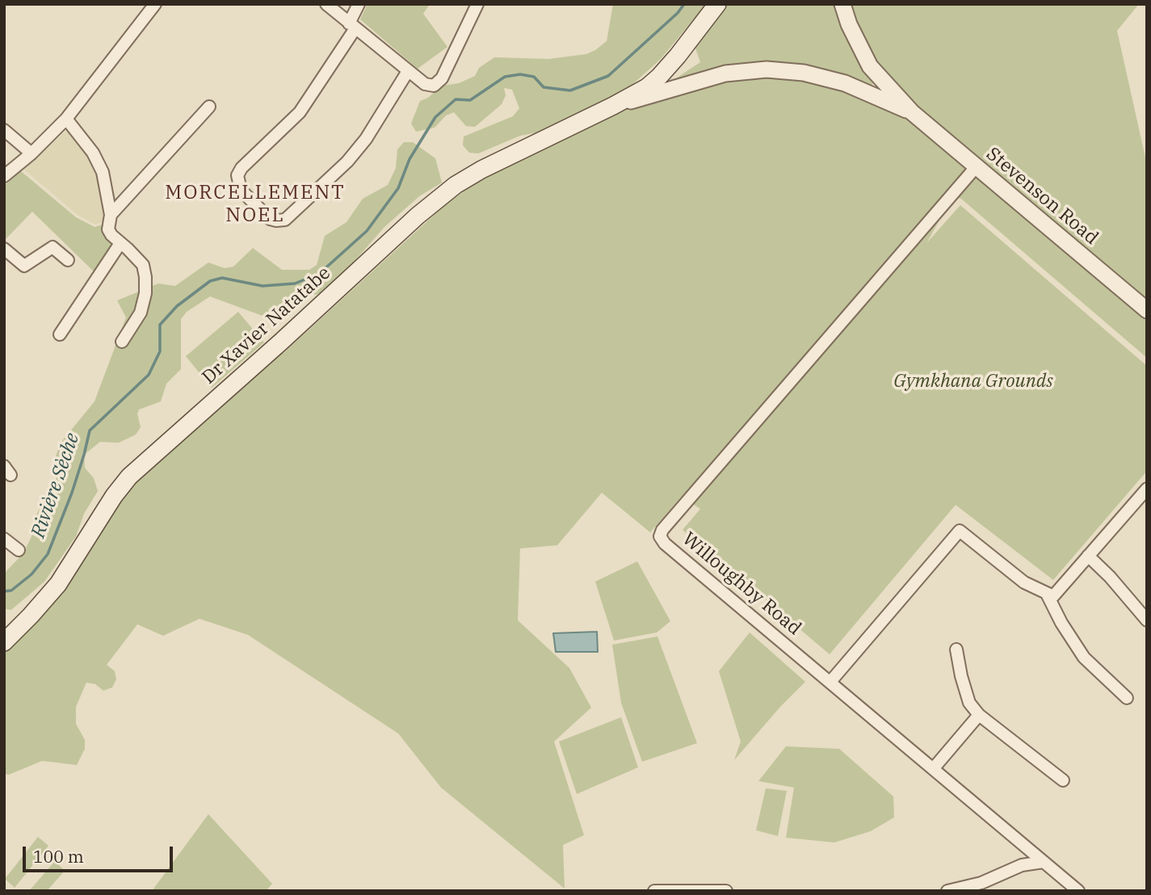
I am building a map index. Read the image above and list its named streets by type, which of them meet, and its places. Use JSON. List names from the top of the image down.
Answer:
{
  "streets": {
    "main road": ["Dr Xavier Natatabe"],
    "street": ["Stevenson Road", "Willoughby Road"]
  },
  "crossings": [
    ["Stevenson Road", "Dr Xavier Natatabe"],
    ["Stevenson Road", "Willoughby Road"]
  ],
  "districts": ["MORCELLEMENT NOEL"],
  "water": ["Rivière Sèche"],
  "parks": ["Gymkhana Grounds"],
  "scale_bar": "100 m"
}
